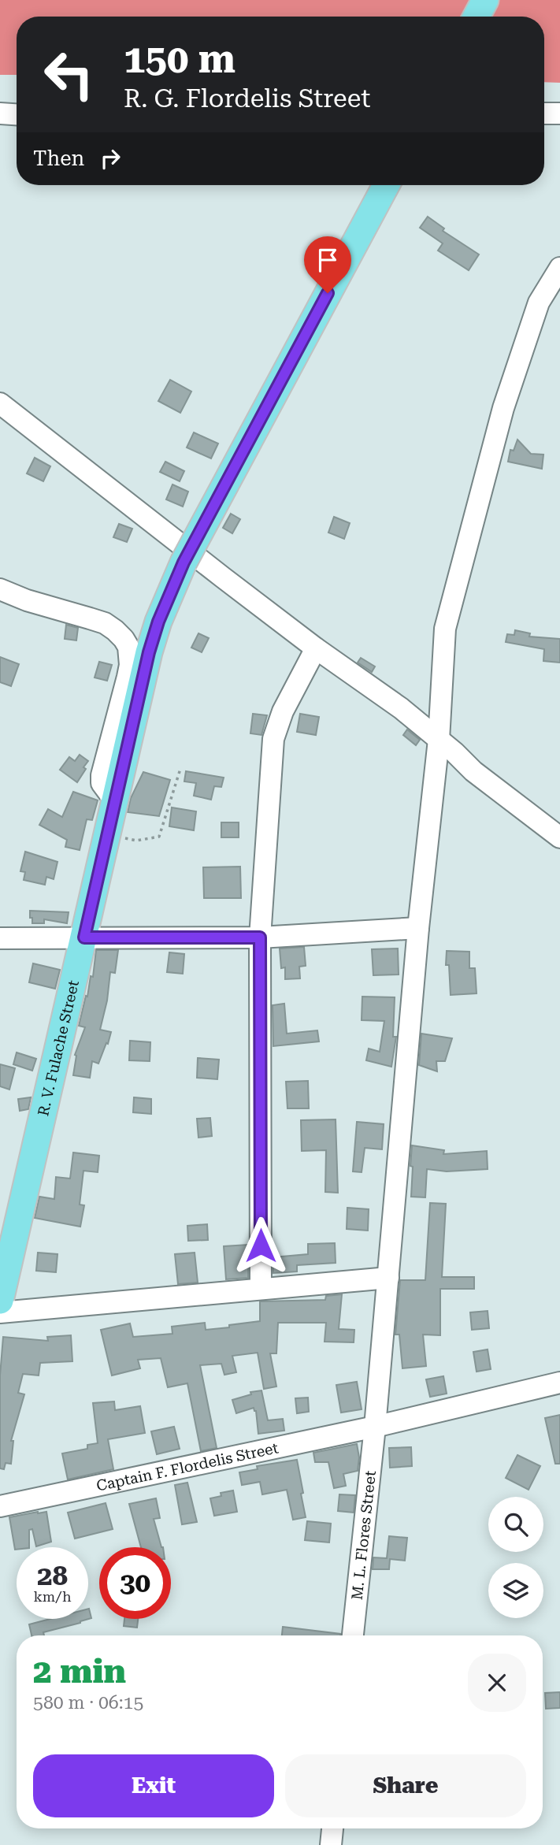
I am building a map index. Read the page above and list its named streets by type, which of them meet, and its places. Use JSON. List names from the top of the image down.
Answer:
{
  "streets": {
    "main road": ["R. V. Fulache Street"],
    "street": ["Captain F. Flordelis Street", "M. L. Flores Street"]
  },
  "crossings": [
    ["Captain F. Flordelis Street", "M. L. Flores Street"]
  ],
  "page": {
    "turn": ["150 m", "R. G. Flordelis Street"],
    "then": "Then",
    "speed": "28 km/h",
    "limit": "30",
    "heading": ["2 min", "580 m · 06:15"],
    "buttons": ["Exit", "Share"]
  }
}
